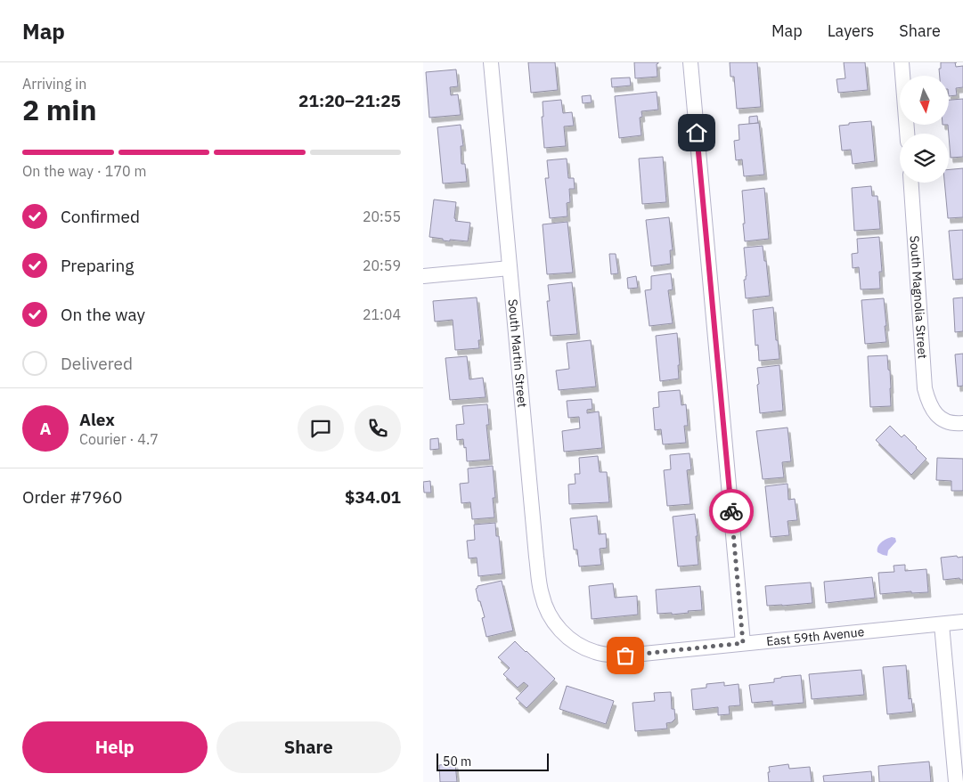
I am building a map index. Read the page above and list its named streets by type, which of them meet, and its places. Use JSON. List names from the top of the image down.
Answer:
{
  "streets": {
    "street": ["South Magnolia Street", "South Martin Street", "East 59th Avenue"]
  },
  "crossings": [
    ["South Martin Street", "East 59th Avenue"]
  ],
  "scale_bar": "50 m",
  "north": "bottom",
  "page": {
    "header": "Map",
    "nav": ["Map", "Layers", "Share"],
    "heading": ["2 min", "Arriving in", "21:20–21:25"],
    "panel": [
      "Alex",
      "Courier · 4.7",
      "Order #7960",
      "$34.01"
    ],
    "bar": "On the way · 170 m",
    "list": [
      ["Confirmed", "20:55"],
      ["Preparing", "20:59"],
      ["On the way", "21:04"],
      "Delivered"
    ],
    "round": "A",
    "buttons": ["Help", "Share"],
    "scale": "50 m"
  }
}
